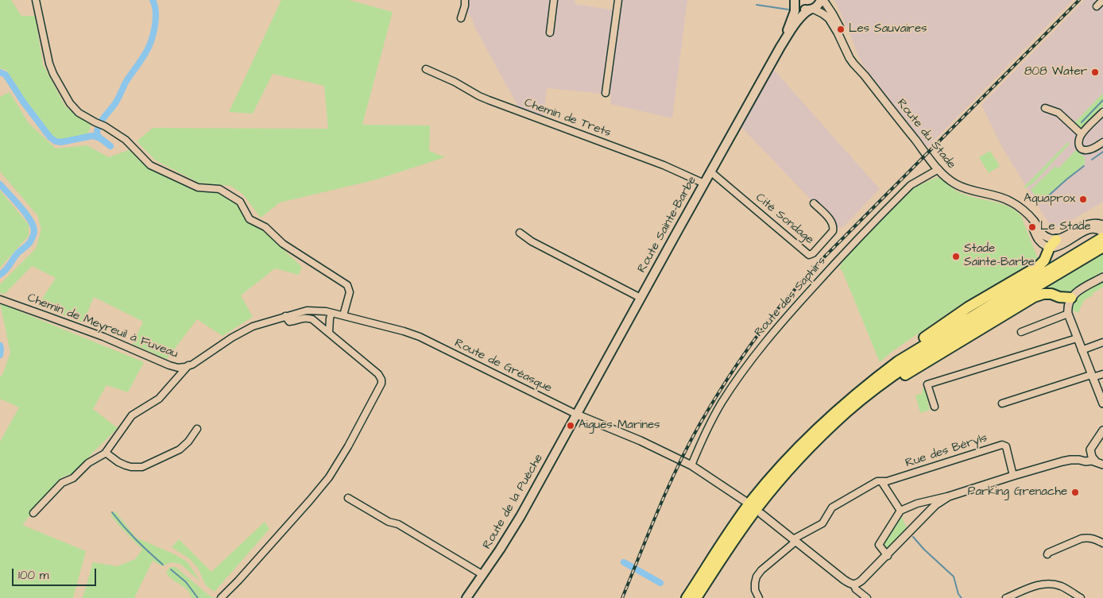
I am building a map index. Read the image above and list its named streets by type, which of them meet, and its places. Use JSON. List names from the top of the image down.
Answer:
{
  "streets": {
    "main road": ["Route Sainte-Barbe", "Route de la Puèche"],
    "street": [
      "Chemin de Trets",
      "Route du Stade",
      "Cité Sondage",
      "Route des Saphirs",
      "Chemin de Meyreuil à Fuveau",
      "Route de Gréasque",
      "Rue des Béryls"
    ]
  },
  "crossings": [
    ["Chemin de Trets", "Route Sainte-Barbe"],
    ["Route du Stade", "Route Sainte-Barbe"],
    ["Route du Stade", "Route des Saphirs"],
    ["Cité Sondage", "Route Sainte-Barbe"],
    ["Route Sainte-Barbe", "Route de Gréasque"],
    ["Route Sainte-Barbe", "Route de la Puèche"],
    ["Chemin de Meyreuil à Fuveau", "Route de Gréasque"],
    ["Route de Gréasque", "Route de la Puèche"]
  ],
  "places": [
    "Les Sauvaires",
    "808 Water",
    "Aquaprox",
    "Le Stade",
    "Stade Sainte-Barbe",
    "Aigues Marines",
    "Parking Grenache"
  ],
  "scale_bar": "100 m"
}
